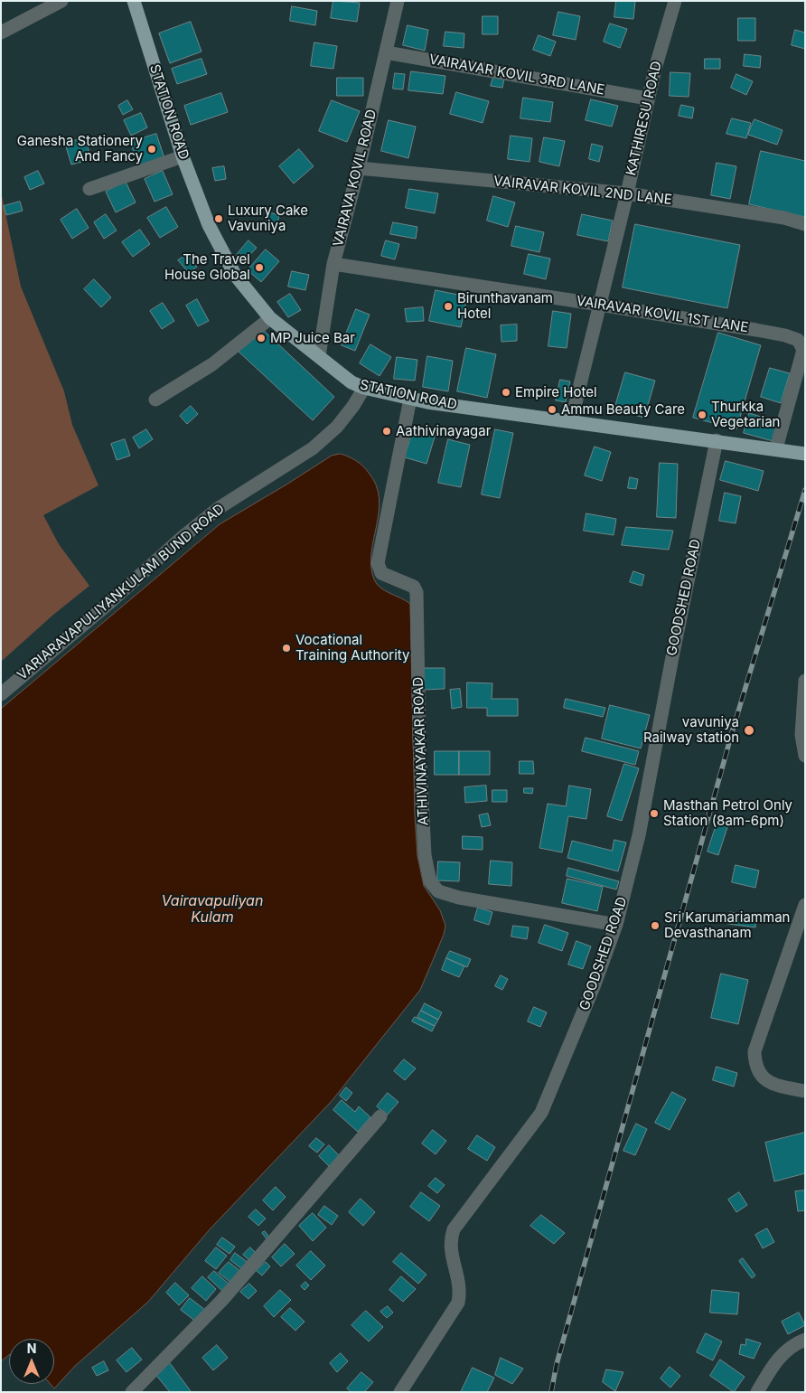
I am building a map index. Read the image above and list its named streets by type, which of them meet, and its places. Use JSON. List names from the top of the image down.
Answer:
{
  "streets": {
    "main road": ["STATION ROAD"],
    "street": [
      "VAIRAVAR KOVIL 3RD LANE",
      "KATHIRESU ROAD",
      "VAIRAVA KOVIL ROAD",
      "VAIRAVAR KOVIL 2ND LANE",
      "VAIRAVAR KOVIL 1ST LANE",
      "VARIARAVAPULIYANKULAM BUND ROAD",
      "GOODSHED ROAD",
      "ATHIVINAYAKAR ROAD"
    ]
  },
  "crossings": [
    ["VAIRAVAR KOVIL 3RD LANE", "KATHIRESU ROAD"],
    ["VAIRAVAR KOVIL 3RD LANE", "VAIRAVA KOVIL ROAD"],
    ["STATION ROAD", "KATHIRESU ROAD"],
    ["STATION ROAD", "VAIRAVA KOVIL ROAD"],
    ["STATION ROAD", "VAIRAVAR KOVIL 1ST LANE"],
    ["STATION ROAD", "VARIARAVAPULIYANKULAM BUND ROAD"],
    ["STATION ROAD", "GOODSHED ROAD"],
    ["STATION ROAD", "ATHIVINAYAKAR ROAD"],
    ["KATHIRESU ROAD", "VAIRAVAR KOVIL 2ND LANE"],
    ["KATHIRESU ROAD", "VAIRAVAR KOVIL 1ST LANE"],
    ["VAIRAVA KOVIL ROAD", "VAIRAVAR KOVIL 2ND LANE"],
    ["VAIRAVA KOVIL ROAD", "VAIRAVAR KOVIL 1ST LANE"],
    ["GOODSHED ROAD", "ATHIVINAYAKAR ROAD"]
  ],
  "water": ["Vairavapuliyan Kulam"],
  "places": [
    "Ganesha Stationery And Fancy",
    "Luxury Cake Vavuniya",
    "The Travel House Global",
    "Birunthavanam Hotel",
    "MP Juice Bar",
    "Empire Hotel",
    "Ammu Beauty Care",
    "Thurkka Vegetarian",
    "Aathivinayagar",
    "Vocational Training Authority",
    "vavuniya Railway station",
    "Masthan Petrol Only Station (8am-6pm)",
    "Sri Karumariamman Devasthanam"
  ],
  "north": "top"
}
